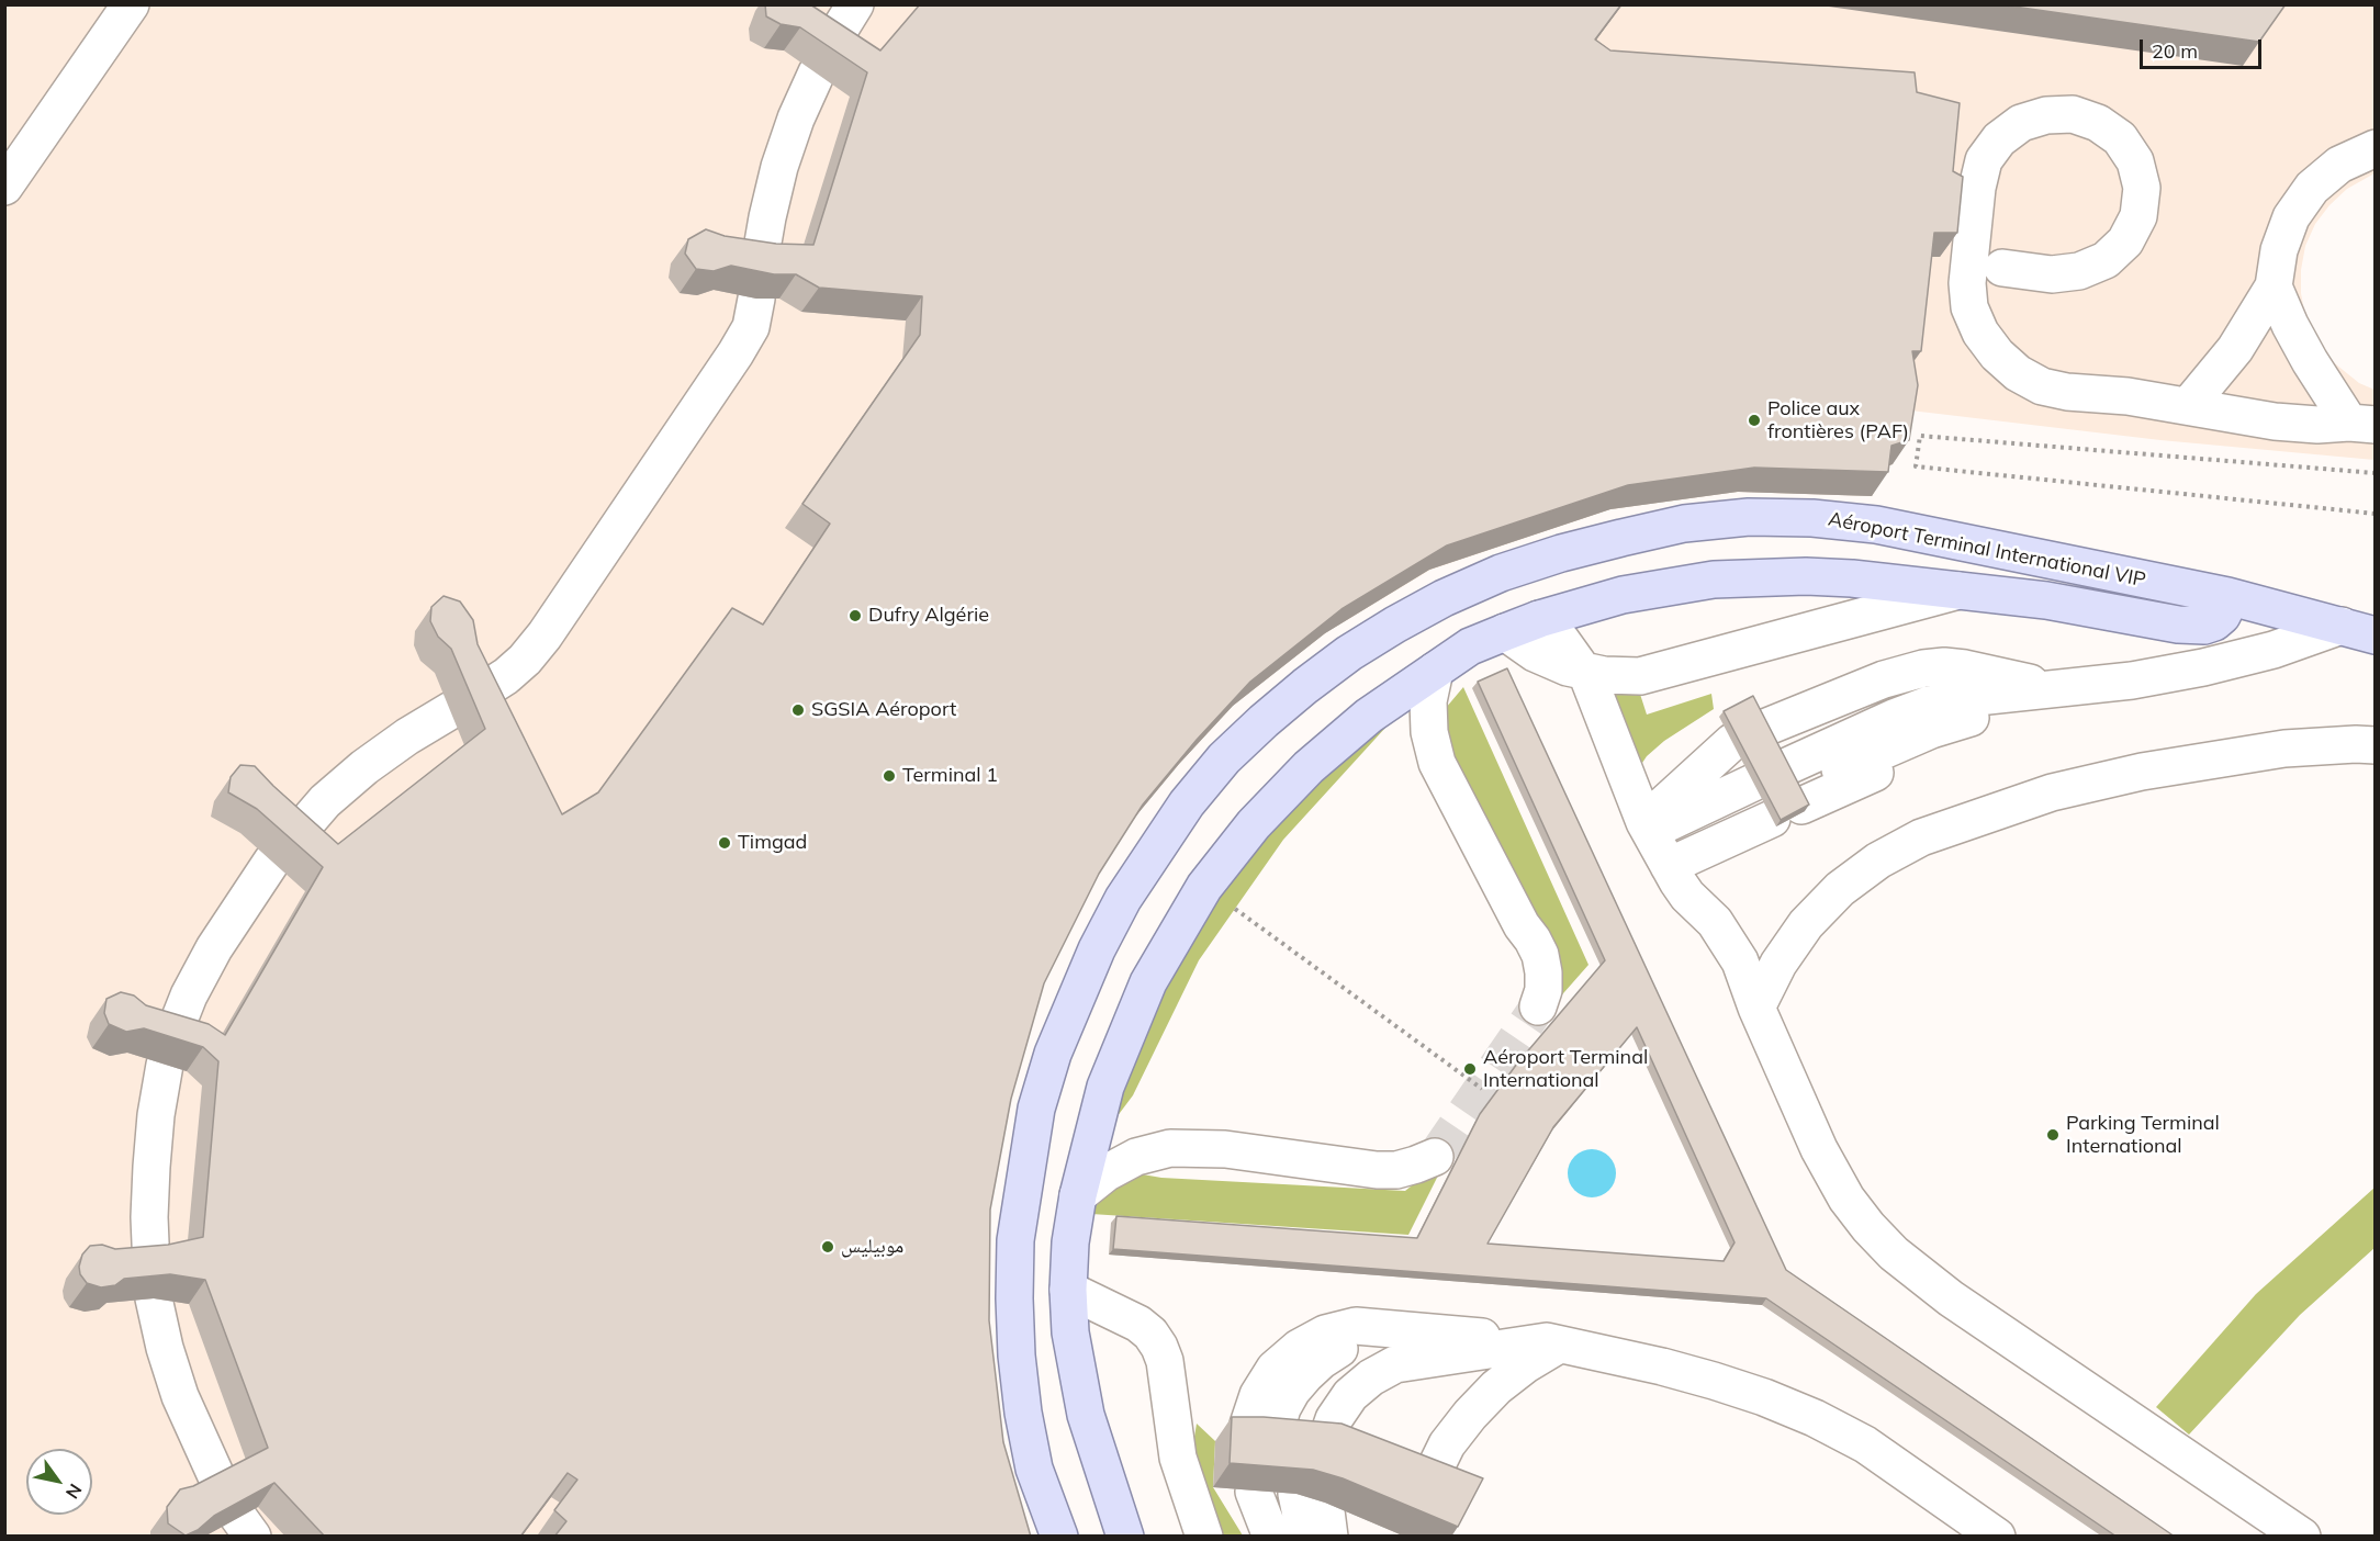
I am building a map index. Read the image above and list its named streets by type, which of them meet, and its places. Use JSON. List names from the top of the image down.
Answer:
{
  "streets": {
    "main road": ["Aéroport Terminal International VIP"]
  },
  "places": [
    "Police aux frontières (PAF)",
    "Dufry Algérie",
    "SGSIA Aéroport",
    "Terminal 1",
    "Timgad",
    "Aéroport Terminal International",
    "Parking Terminal International",
    "موبيليس"
  ],
  "scale_bar": "20 m",
  "north": "bottom right"
}
